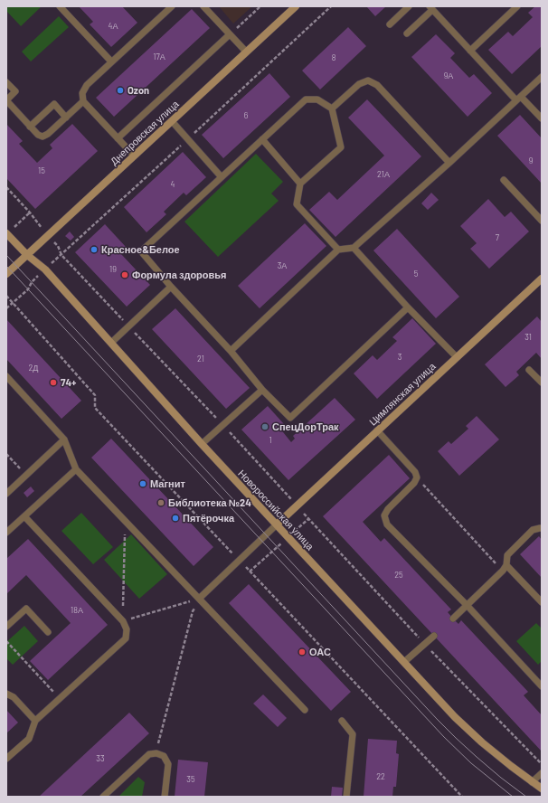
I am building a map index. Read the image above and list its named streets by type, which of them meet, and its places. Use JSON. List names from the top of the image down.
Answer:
{
  "streets": {
    "main road": ["Днепровская улица", "Цимлянская улица", "Новороссийская улица"]
  },
  "crossings": [
    ["Днепровская улица", "Новороссийская улица"],
    ["Цимлянская улица", "Новороссийская улица"]
  ],
  "places": [
    "Ozon",
    "Красное&Белое",
    "Формула здоровья",
    "74+",
    "СпецДорТрак",
    "Магнит",
    "Библиотека №24",
    "Пятёрочка",
    "ОАС"
  ],
  "house_numbers": [
    "4А",
    "17А",
    "8",
    "9А",
    "6",
    "9",
    "15",
    "21А",
    "4",
    "7",
    "3А",
    "19",
    "5",
    "31",
    "3",
    "21",
    "2Д",
    "1",
    "25",
    "18А",
    "33",
    "22",
    "35"
  ]
}
